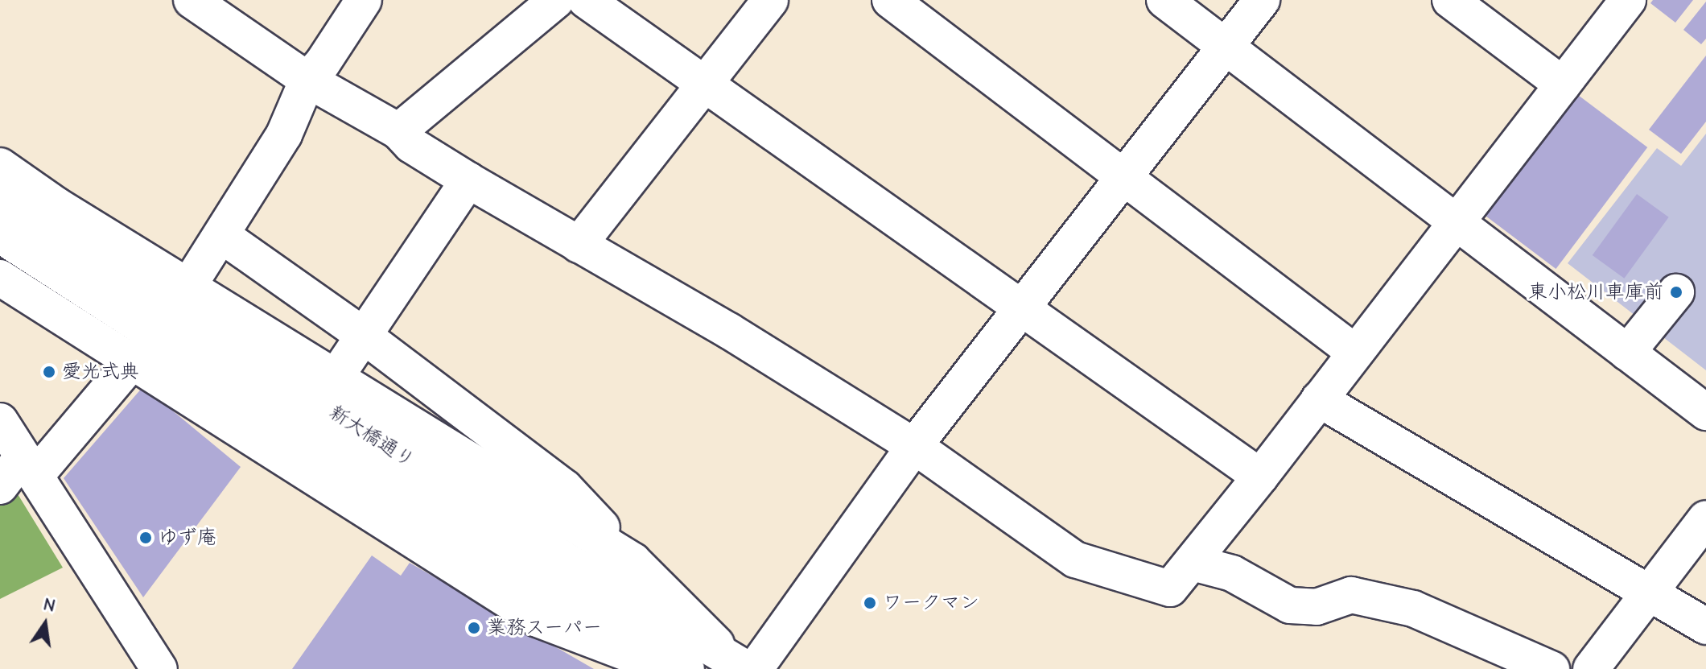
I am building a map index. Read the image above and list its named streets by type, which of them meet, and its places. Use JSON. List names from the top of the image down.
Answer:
{
  "streets": {
    "street": ["新大橋通り"]
  },
  "places": [
    "東小松川車庫前",
    "愛光式典",
    "ゆず庵",
    "ワークマン",
    "業務スーパー"
  ],
  "north": "top"
}
